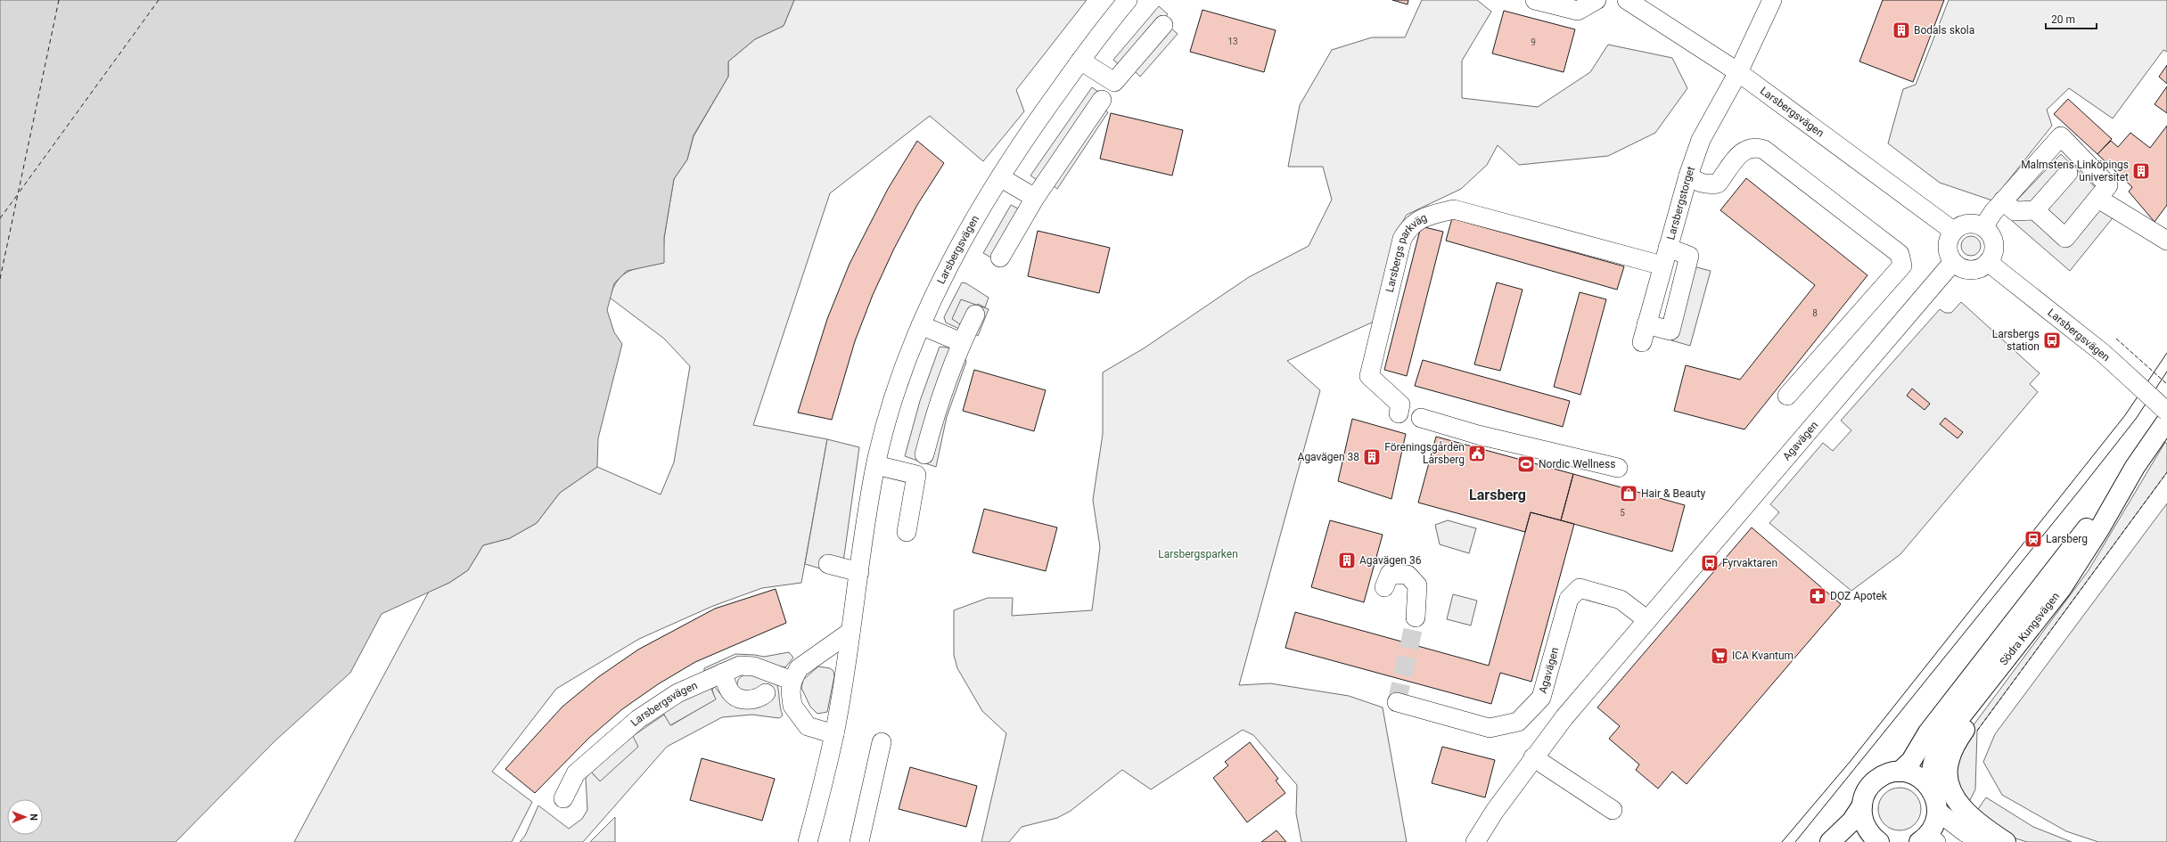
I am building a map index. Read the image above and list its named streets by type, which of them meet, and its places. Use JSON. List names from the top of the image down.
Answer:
{
  "streets": {
    "main road": ["Södra Kungsvägen"],
    "street": [
      "Larsbergsvägen",
      "Larsbergstorget",
      "Larsbergs parkväg",
      "Agavägen"
    ]
  },
  "crossings": [
    ["Larsbergsvägen", "Larsbergstorget"],
    ["Larsbergsvägen", "Agavägen"],
    ["Larsbergstorget", "Larsbergs parkväg"]
  ],
  "districts": ["Larsberg"],
  "parks": ["Larsbergsparken"],
  "places": {
    "building": [
      "Bodals skola",
      "Malmstens Linköpings universitet",
      "Agavägen 38",
      "Agavägen 36"
    ],
    "bus stop": ["Larsbergs station", "Fyrvaktaren"],
    "public building": ["Föreningsgården Larsberg"],
    "sports": ["Nordic Wellness"],
    "shop": ["Hair & Beauty"],
    "station": ["Larsberg"],
    "pharmacy": ["DOZ Apotek"],
    "supermarket": ["ICA Kvantum"]
  },
  "house_numbers": [
    "13",
    "9",
    "8",
    "5"
  ],
  "scale_bar": "20 m",
  "north": "right"
}
